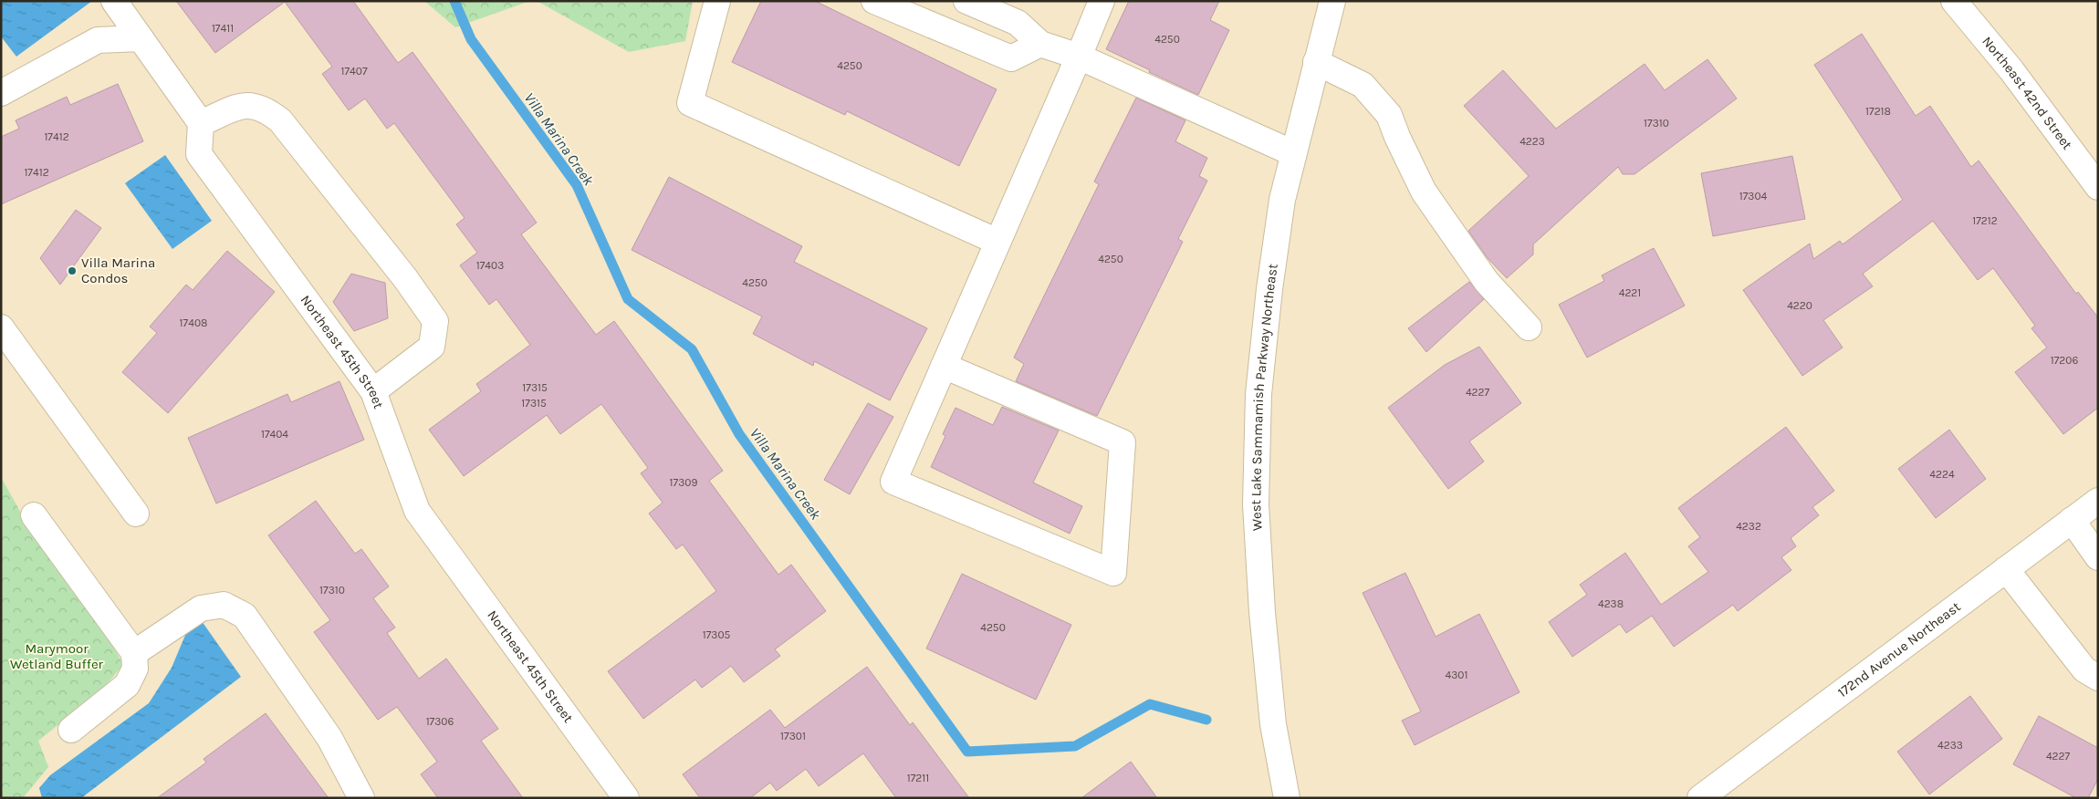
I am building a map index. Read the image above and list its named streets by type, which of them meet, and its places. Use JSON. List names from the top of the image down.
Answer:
{
  "streets": {
    "street": [
      "Northeast 42nd Street",
      "Northeast 45th Street",
      "West Lake Sammamish Parkway Northeast",
      "172nd Avenue Northeast"
    ]
  },
  "water": ["Villa Marina Creek"],
  "parks": ["Marymoor Wetland Buffer"],
  "places": ["Villa Marina Condos"],
  "house_numbers": [
    "17411",
    "4250",
    "4250",
    "17407",
    "17218",
    "17310",
    "17412",
    "4223",
    "17412",
    "17304",
    "17212",
    "4250",
    "17403",
    "4250",
    "4221",
    "4220",
    "17408",
    "17206",
    "17315",
    "4227",
    "17315",
    "17404",
    "4224",
    "17309",
    "4232",
    "17310",
    "4238",
    "4250",
    "17305",
    "4301",
    "17306",
    "17301",
    "4233",
    "4227",
    "17211"
  ]
}
